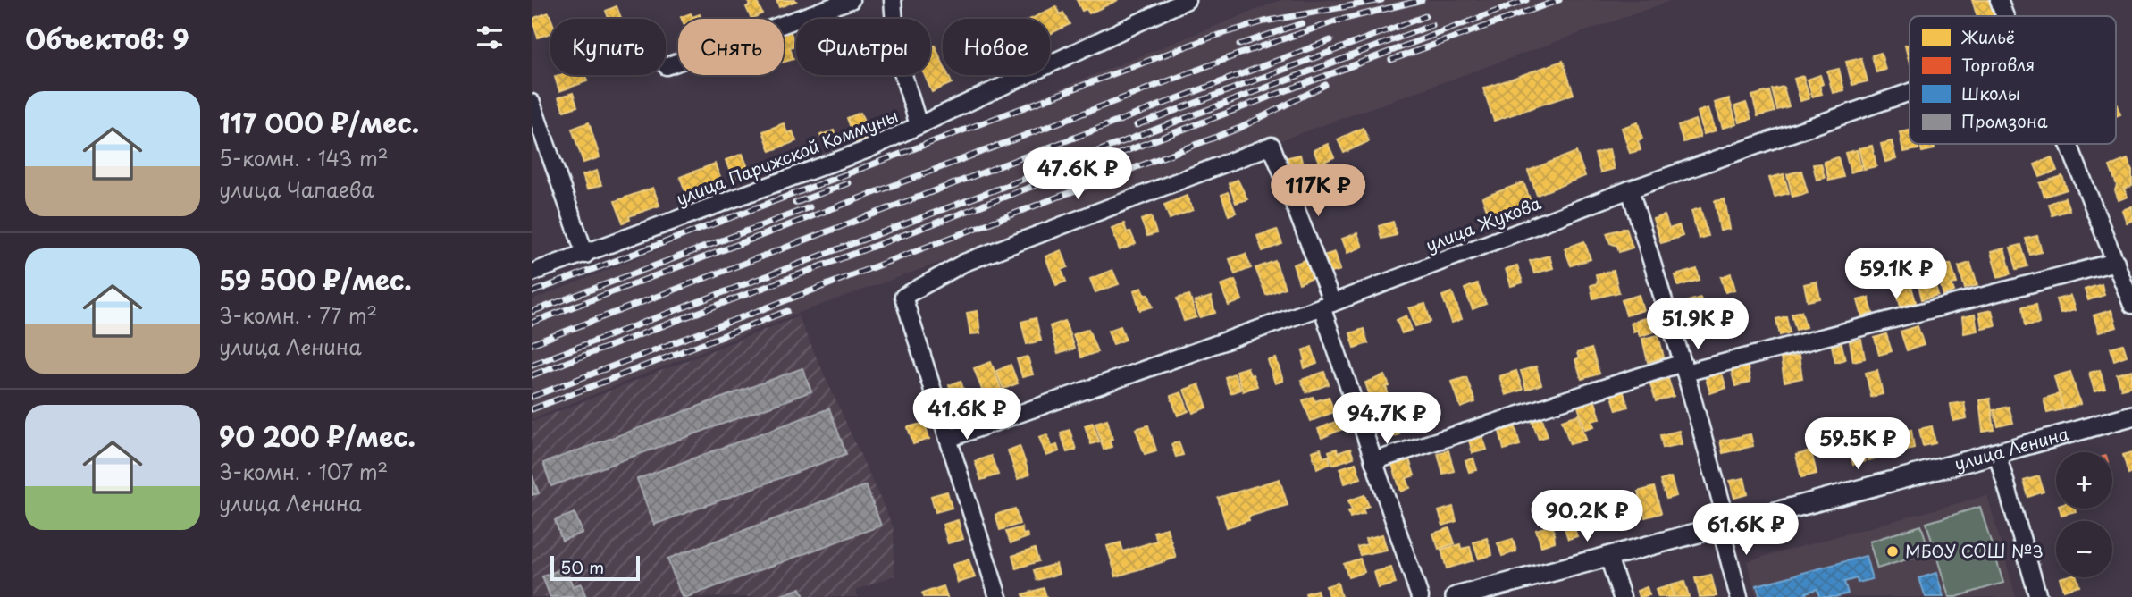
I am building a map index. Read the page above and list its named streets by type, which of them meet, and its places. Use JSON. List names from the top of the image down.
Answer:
{
  "streets": {
    "main road": ["улица Ленина"],
    "street": ["улица Парижской Коммуны", "улица Жукова"]
  },
  "places": ["МБОУ СОШ №3"],
  "legend": [
    "Жильё",
    "Торговля",
    "Школы",
    "Промзона"
  ],
  "scale_bar": "50 m",
  "page": {
    "heading": "Объектов: 9",
    "chip": [
      "Купить",
      "Снять",
      "Фильтры",
      "Новое"
    ],
    "list": [
      {
        "name": "117 000 ₽/мес.",
        "note": "5-комн. · 143 m² · улица Чапаева"
      },
      {
        "name": "59 500 ₽/мес.",
        "note": "3-комн. · 77 m² · улица Ленина"
      },
      {
        "name": "90 200 ₽/мес.",
        "note": "3-комн. · 107 m² · улица Ленина"
      }
    ],
    "price": [
      "47.6K ₽",
      "117K ₽",
      "59.1K ₽",
      "51.9K ₽",
      "41.6K ₽",
      "94.7K ₽",
      "59.5K ₽",
      "90.2K ₽",
      "61.6K ₽"
    ],
    "map_buttons": ["+", "−"],
    "scale": "50 m"
  }
}
